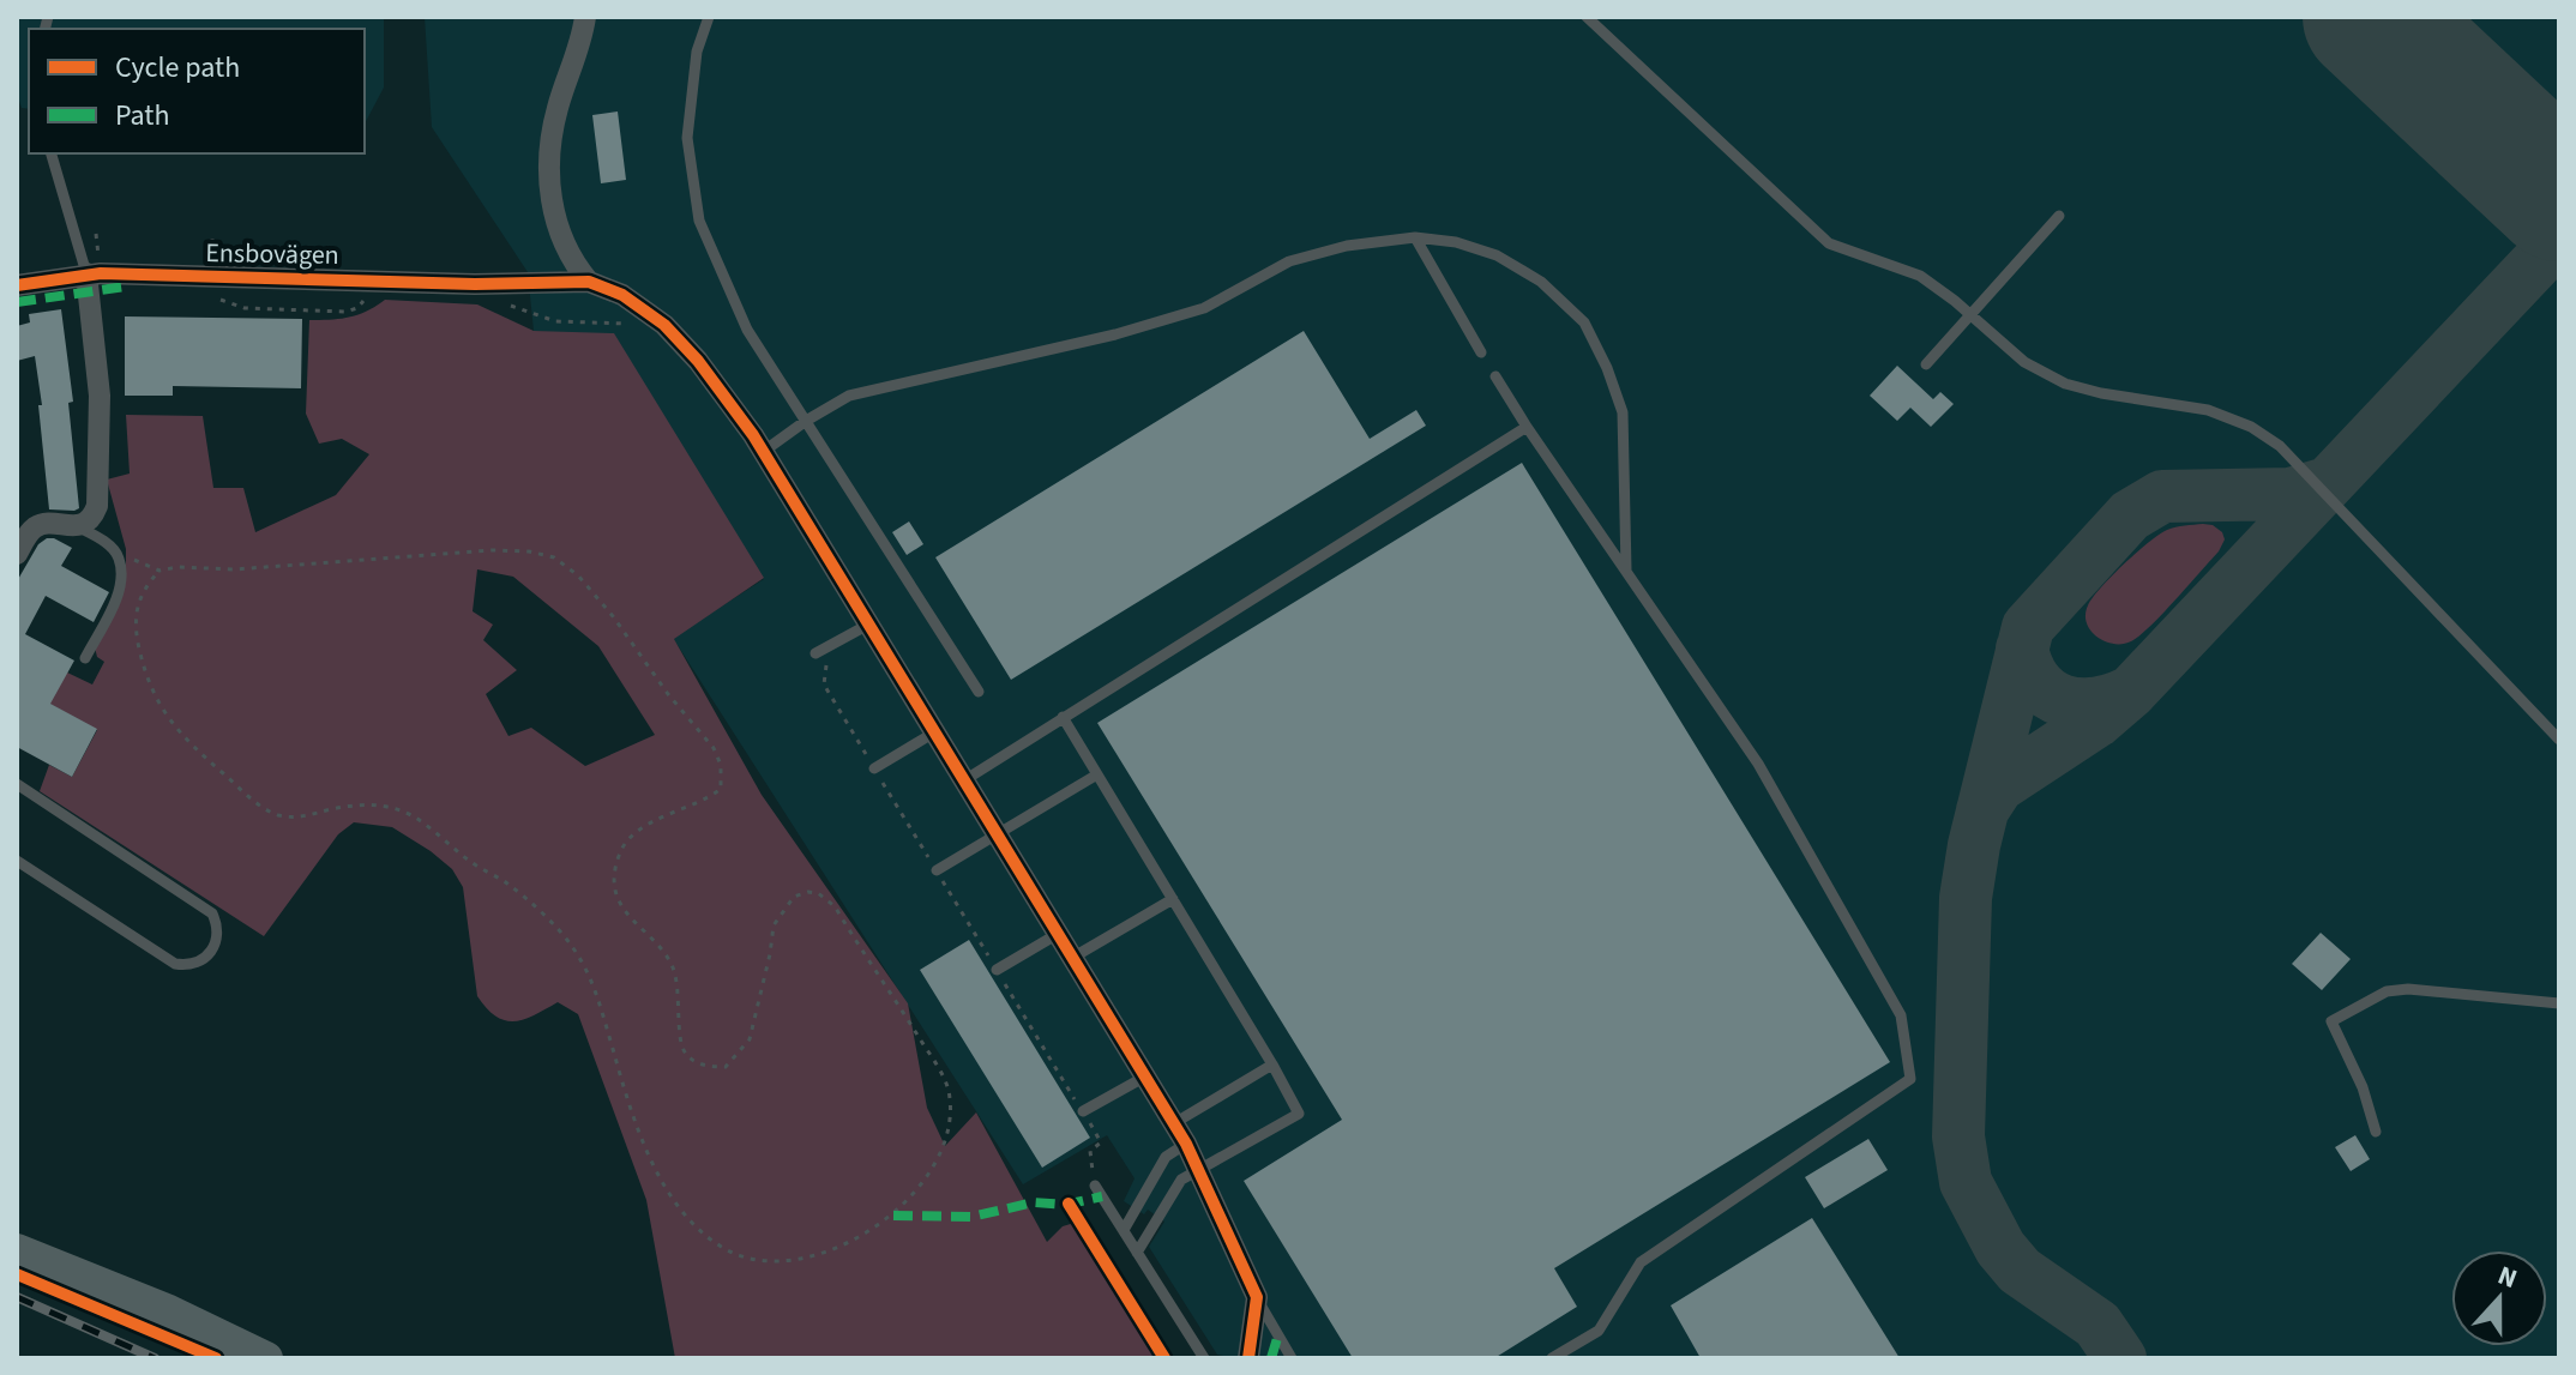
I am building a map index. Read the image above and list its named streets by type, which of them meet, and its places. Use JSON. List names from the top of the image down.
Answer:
{
  "streets": {
    "street": ["Ensbovägen"]
  },
  "legend": ["Cycle path", "Path"],
  "north": "top"
}
